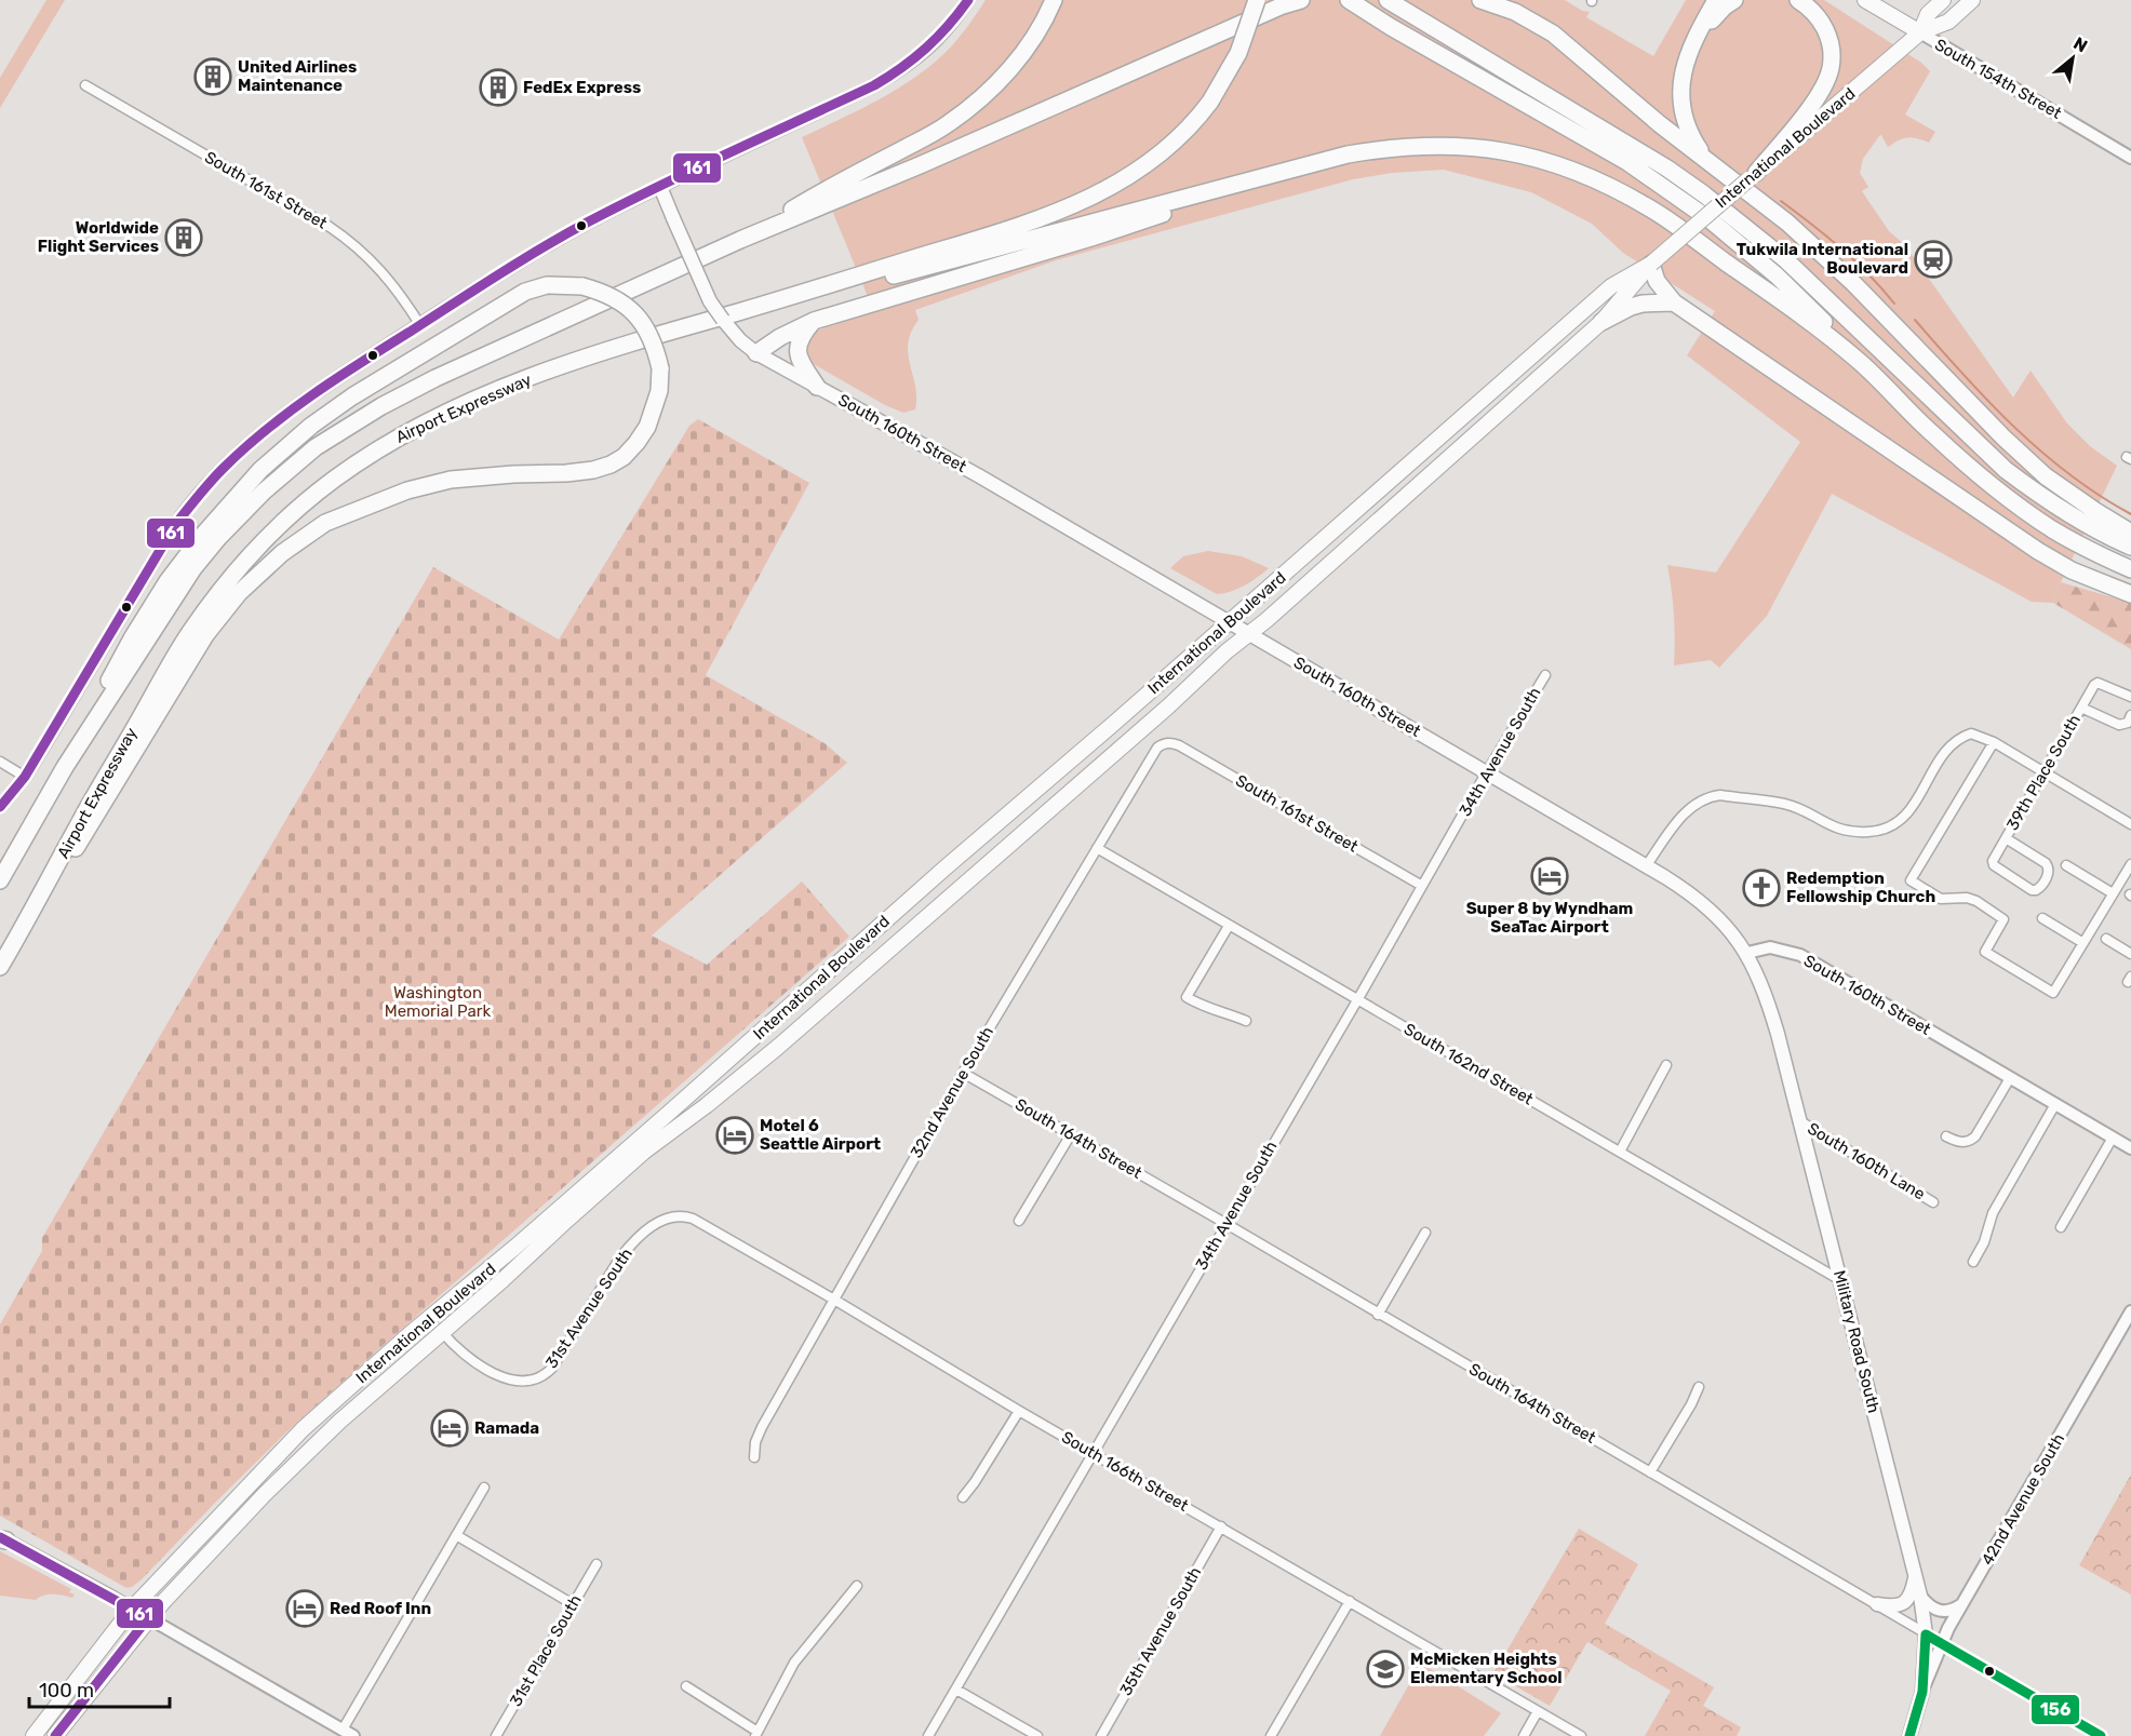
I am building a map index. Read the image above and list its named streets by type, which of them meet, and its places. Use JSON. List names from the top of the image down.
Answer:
{
  "streets": {
    "highway": ["Airport Expressway"],
    "main road": [
      "South 154th Street",
      "International Boulevard",
      "South 160th Street",
      "Military Road South"
    ],
    "street": [
      "South 161st Street",
      "34th Avenue South",
      "39th Place South",
      "South 162nd Street",
      "32nd Avenue South",
      "South 164th Street",
      "South 160th Lane",
      "31st Avenue South",
      "South 166th Street",
      "42nd Avenue South",
      "35th Avenue South",
      "31st Place South"
    ]
  },
  "crossings": [
    ["South 154th Street", "International Boulevard"],
    ["International Boulevard", "South 160th Street"],
    ["International Boulevard", "31st Avenue South"],
    ["South 161st Street", "34th Avenue South"],
    ["South 161st Street", "32nd Avenue South"],
    ["South 160th Street", "34th Avenue South"],
    ["South 160th Street", "Military Road South"],
    ["34th Avenue South", "South 162nd Street"],
    ["34th Avenue South", "South 164th Street"],
    ["34th Avenue South", "South 166th Street"],
    ["South 162nd Street", "32nd Avenue South"],
    ["South 162nd Street", "Military Road South"],
    ["32nd Avenue South", "South 164th Street"],
    ["32nd Avenue South", "South 166th Street"],
    ["South 164th Street", "Military Road South"],
    ["South 164th Street", "42nd Avenue South"],
    ["South 160th Lane", "Military Road South"],
    ["31st Avenue South", "South 166th Street"],
    ["Military Road South", "42nd Avenue South"],
    ["South 166th Street", "35th Avenue South"]
  ],
  "parks": ["Washington Memorial Park"],
  "places": {
    "building": ["United Airlines Maintenance", "FedEx Express", "Worldwide Flight Services"],
    "station": ["Tukwila International Boulevard"],
    "hotel": [
      "Super 8 by Wyndham SeaTac Airport",
      "Motel 6 Seattle Airport",
      "Ramada",
      "Red Roof Inn"
    ],
    "church": ["Redemption Fellowship Church"],
    "school or university": ["McMicken Heights Elementary School"]
  },
  "lines": ["transit line 161", "transit line 156"],
  "scale_bar": "100 m",
  "north": "top right"
}
